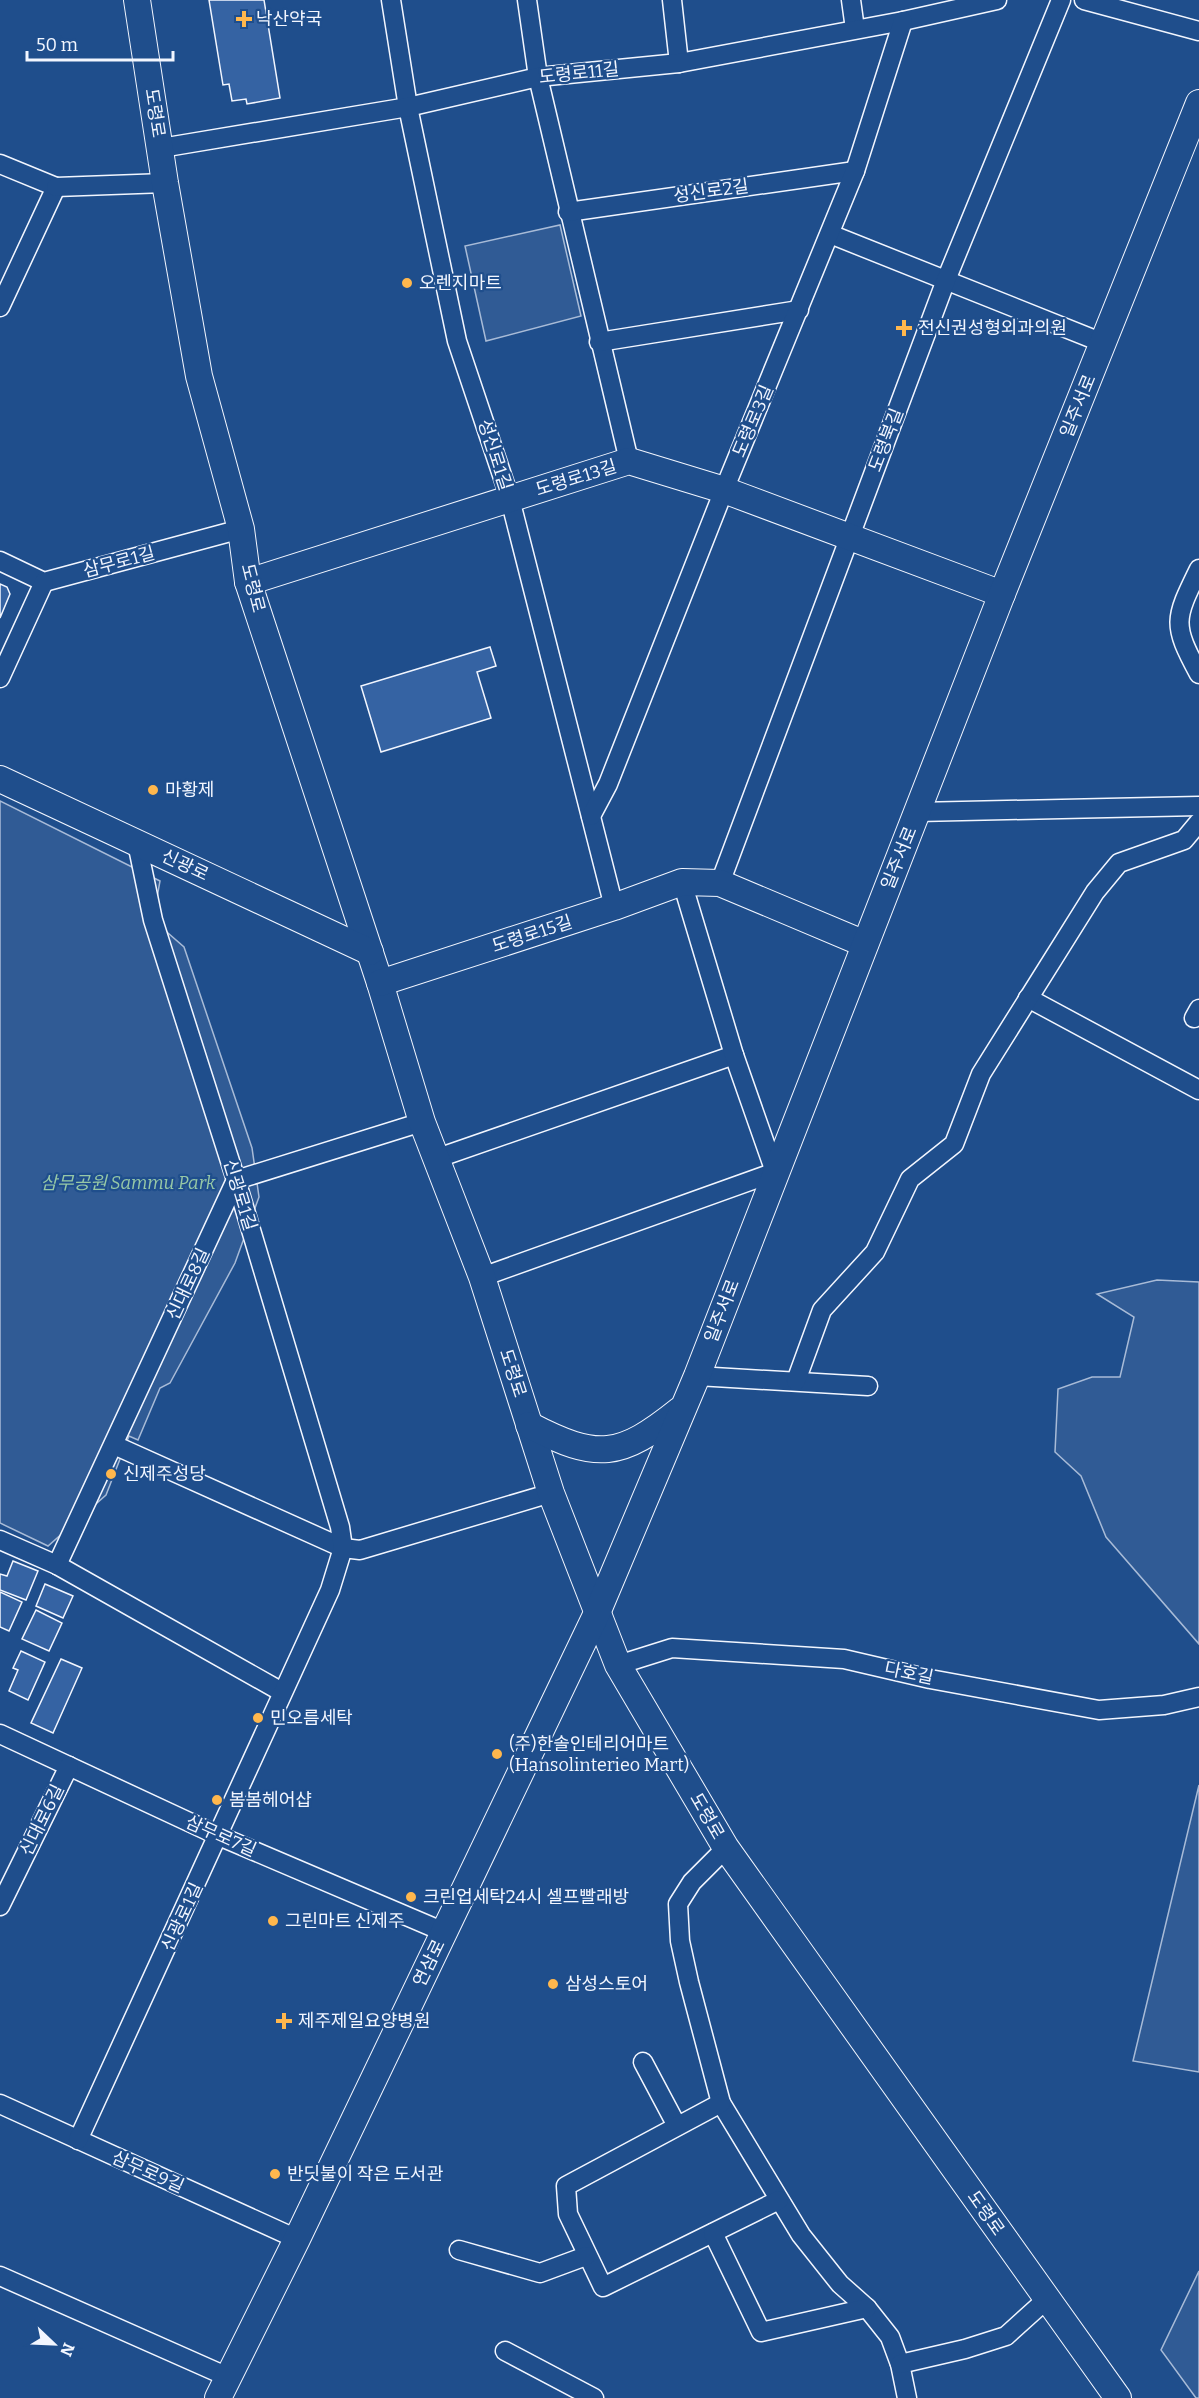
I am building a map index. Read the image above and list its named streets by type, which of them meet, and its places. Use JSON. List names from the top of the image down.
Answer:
{
  "streets": {
    "main road": [
      "도령로",
      "일주서로",
      "도령로13길",
      "신광로",
      "도령로15길",
      "연삼로"
    ],
    "street": [
      "도령로11길",
      "성신로2길",
      "도령로3길",
      "도령북길",
      "성신로1길",
      "삼무로1길",
      "신광로1길",
      "신대로8길",
      "다호길",
      "신대로6길",
      "삼무로7길",
      "삼무로9길"
    ]
  },
  "crossings": [
    ["도령로11길", "도령로"],
    ["도령로11길", "도령로3길"],
    ["도령로11길", "성신로1길"],
    ["도령로", "일주서로"],
    ["도령로", "도령로13길"],
    ["도령로", "삼무로1길"],
    ["도령로", "신광로"],
    ["도령로", "도령로15길"],
    ["도령로", "다호길"],
    ["도령로", "연삼로"],
    ["성신로2길", "도령로3길"],
    ["일주서로", "도령로13길"],
    ["일주서로", "도령로15길"],
    ["일주서로", "연삼로"],
    ["도령로3길", "성신로1길"],
    ["도령로3길", "도령로13길"],
    ["도령북길", "도령로13길"],
    ["도령북길", "도령로15길"],
    ["성신로1길", "도령로13길"],
    ["성신로1길", "도령로15길"],
    ["신광로", "신광로1길"],
    ["신광로1길", "신대로8길"],
    ["신광로1길", "삼무로7길"],
    ["신광로1길", "삼무로9길"],
    ["신대로6길", "삼무로7길"],
    ["삼무로7길", "연삼로"],
    ["연삼로", "삼무로9길"]
  ],
  "parks": ["삼무공원 Sammu Park"],
  "places": {
    "health": ["낙산약국", "전신권성형외과의원", "제주제일요양병원"],
    "other": [
      "오렌지마트",
      "마황제",
      "신제주성당",
      "민오름세탁",
      "(주)한솔인테리어마트 (Hansolinterieo Mart)",
      "봄봄헤어샵",
      "크린업세탁24시 셀프빨래방",
      "그린마트 신제주",
      "삼성스토어",
      "반딧불이 작은 도서관"
    ]
  },
  "scale_bar": "50 m",
  "north": "bottom right"
}
